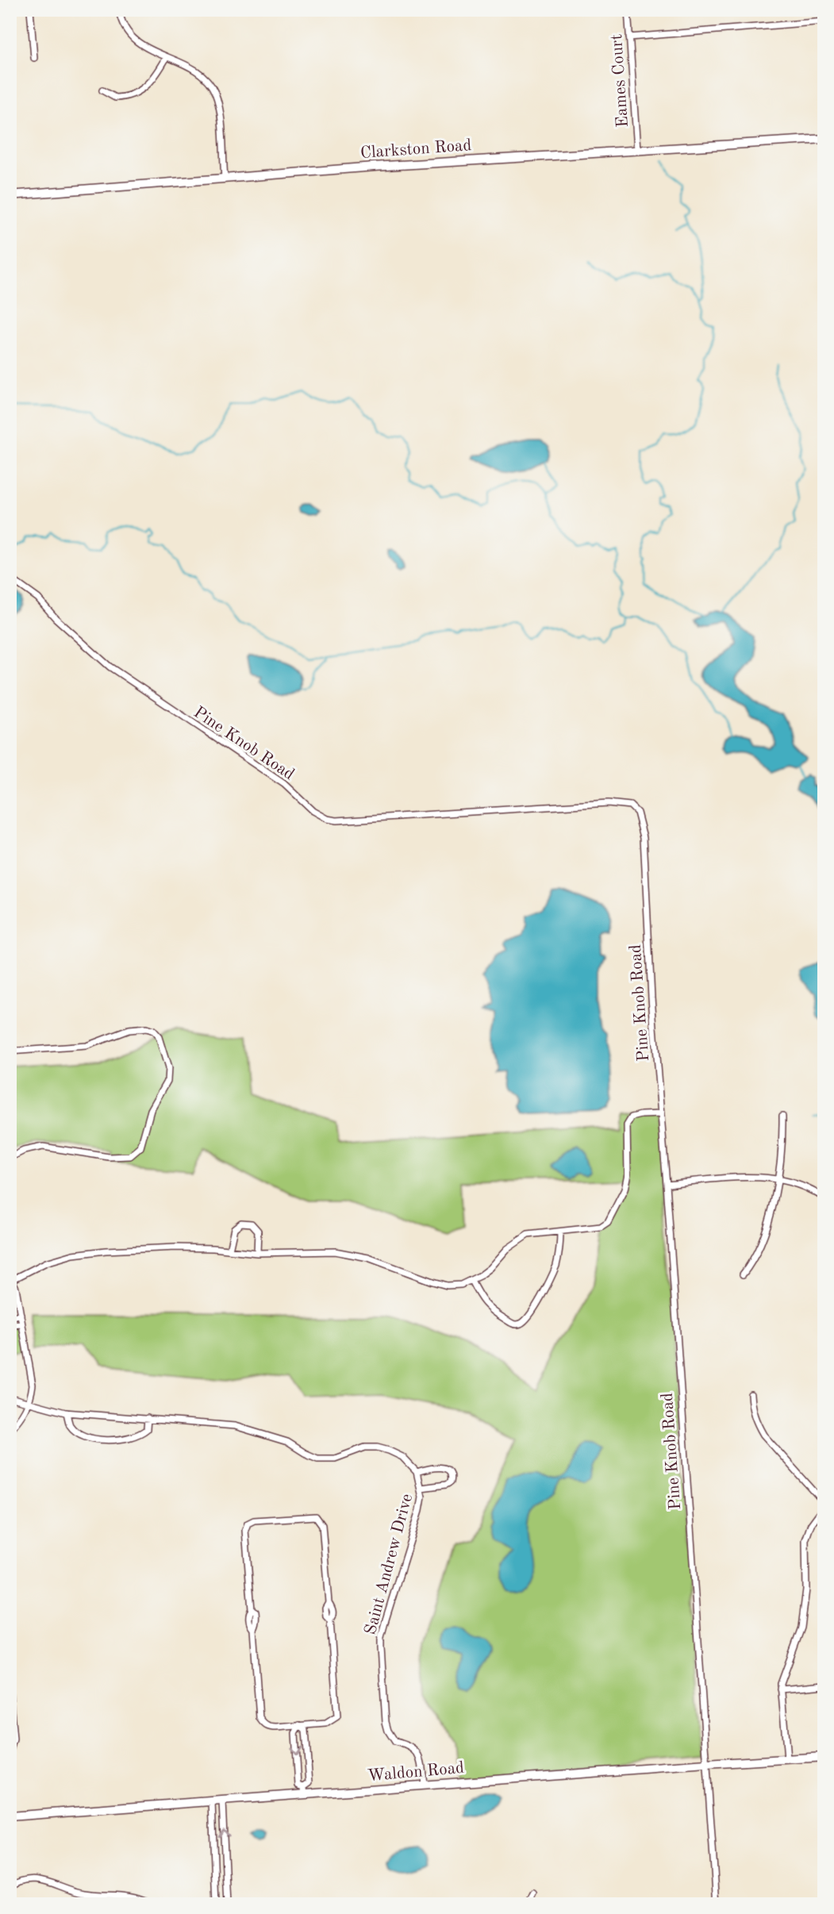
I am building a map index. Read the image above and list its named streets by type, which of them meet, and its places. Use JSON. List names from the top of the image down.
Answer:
{
  "streets": {
    "street": [
      "Eames Court",
      "Clarkston Road",
      "Pine Knob Road",
      "Saint Andrew Drive",
      "Waldon Road"
    ]
  },
  "crossings": [
    ["Eames Court", "Clarkston Road"],
    ["Pine Knob Road", "Waldon Road"],
    ["Saint Andrew Drive", "Waldon Road"]
  ]
}
